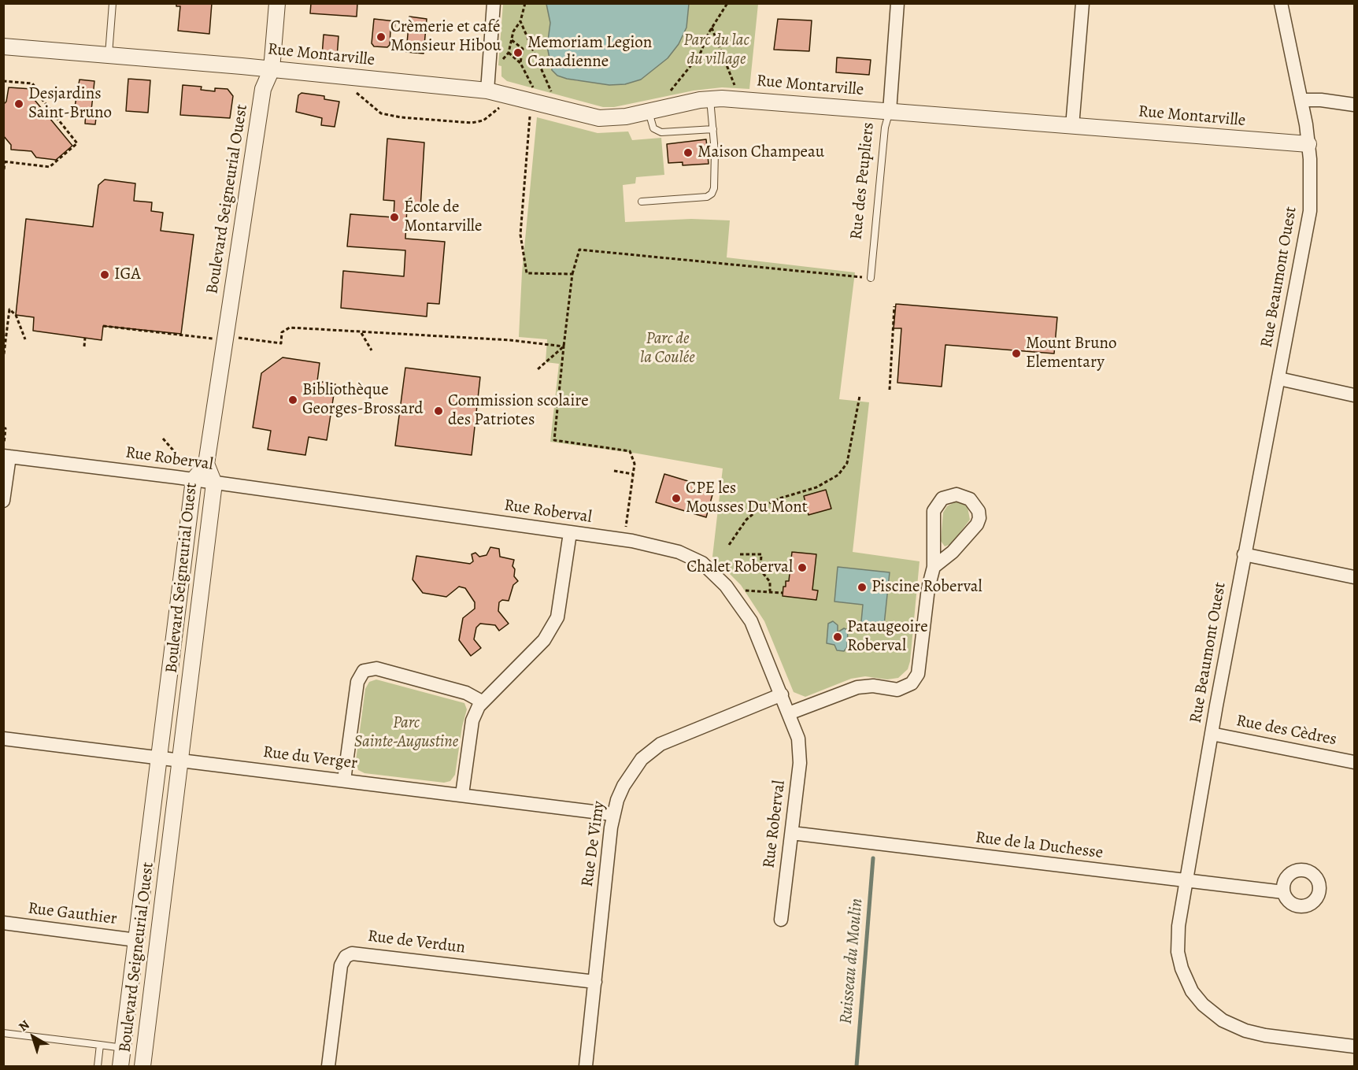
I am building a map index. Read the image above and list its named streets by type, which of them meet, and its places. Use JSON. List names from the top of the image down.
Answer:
{
  "streets": {
    "street": [
      "Rue Montarville",
      "Rue des Peupliers",
      "Boulevard Seigneurial Ouest",
      "Rue Beaumont Ouest",
      "Rue Roberval",
      "Rue des Cèdres",
      "Rue du Verger",
      "Rue De Vimy",
      "Rue de la Duchesse",
      "Rue Gauthier",
      "Rue de Verdun"
    ]
  },
  "crossings": [
    ["Rue Montarville", "Rue des Peupliers"],
    ["Rue Montarville", "Boulevard Seigneurial Ouest"],
    ["Rue Montarville", "Rue Beaumont Ouest"],
    ["Boulevard Seigneurial Ouest", "Rue Roberval"],
    ["Boulevard Seigneurial Ouest", "Rue du Verger"],
    ["Boulevard Seigneurial Ouest", "Rue Gauthier"],
    ["Rue Beaumont Ouest", "Rue des Cèdres"],
    ["Rue Beaumont Ouest", "Rue de la Duchesse"],
    ["Rue Roberval", "Rue De Vimy"],
    ["Rue Roberval", "Rue de la Duchesse"],
    ["Rue du Verger", "Rue De Vimy"],
    ["Rue De Vimy", "Rue de Verdun"]
  ],
  "water": ["Ruisseau du Moulin"],
  "parks": ["Parc du lac du village", "Parc de la Coulée", "Parc Sainte-Augustine"],
  "places": [
    "Crèmerie et café Monsieur Hibou",
    "Memoriam Legion Canadienne",
    "Desjardins Saint-Bruno",
    "Maison Champeau",
    "École de Montarville",
    "IGA",
    "Mount Bruno Elementary",
    "Bibliothèque Georges-Brossard",
    "Commission scolaire des Patriotes",
    "CPE les Mousses Du Mont",
    "Chalet Roberval",
    "Piscine Roberval",
    "Pataugeoire Roberval"
  ],
  "north": "top left"
}
